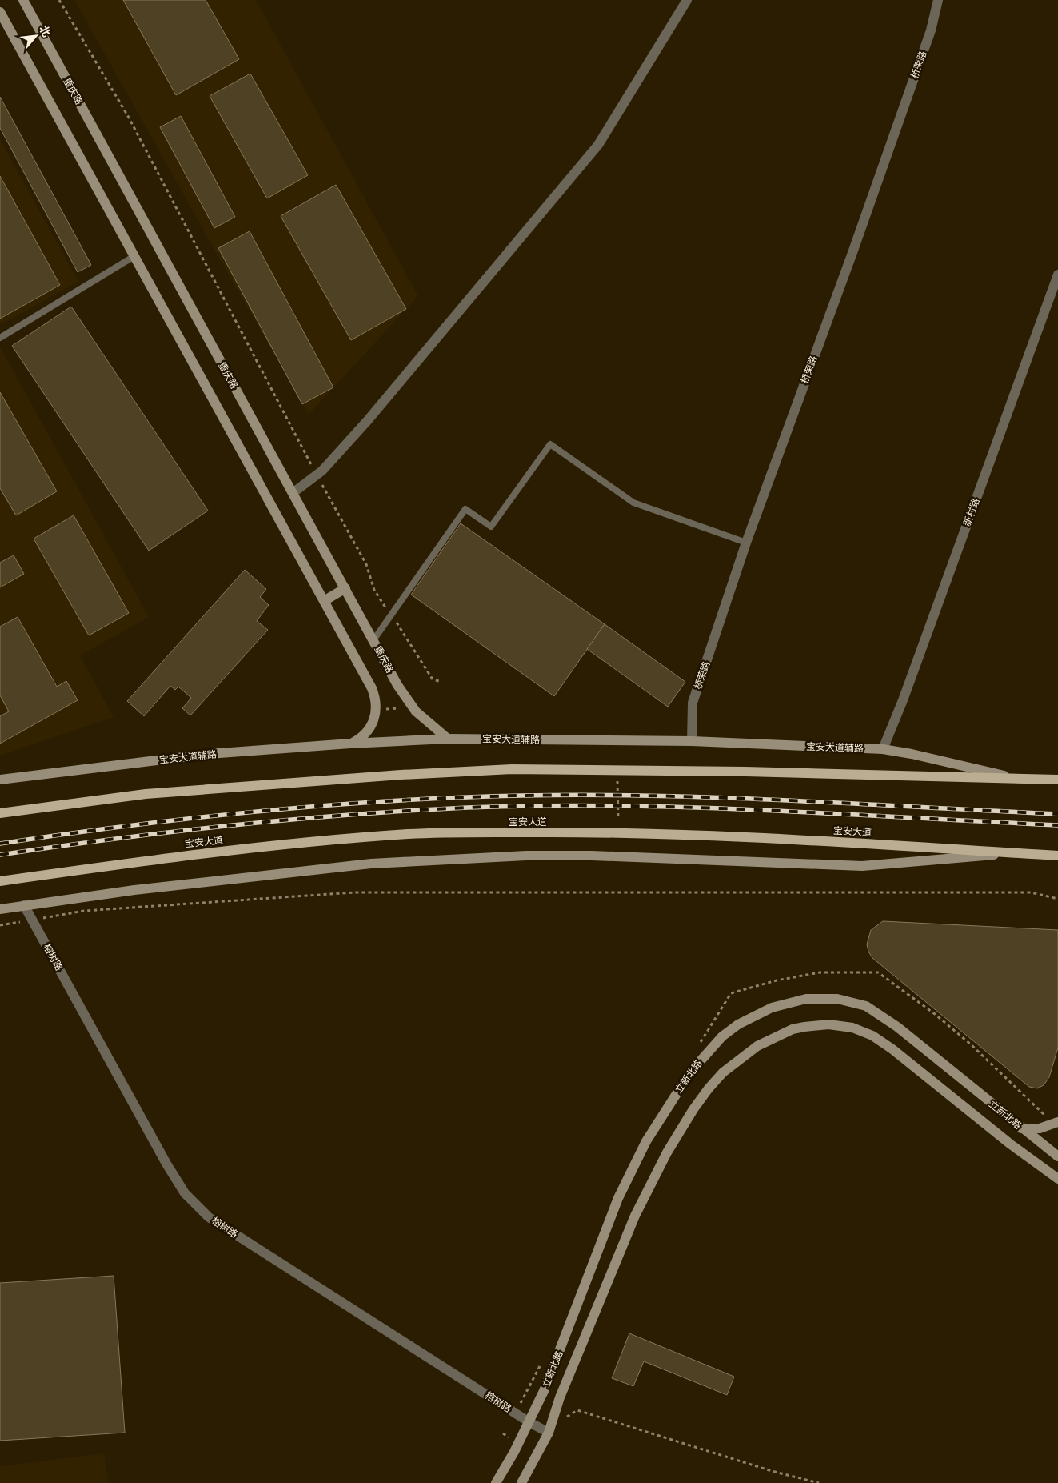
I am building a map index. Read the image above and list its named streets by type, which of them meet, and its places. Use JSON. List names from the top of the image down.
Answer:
{
  "streets": {
    "main road": [
      "重庆路",
      "宝安大道辅路",
      "宝安大道",
      "立新北路"
    ],
    "street": ["桥荣路", "新村路", "榕树路"]
  },
  "crossings": [
    ["桥荣路", "宝安大道辅路"],
    ["重庆路", "宝安大道辅路"],
    ["新村路", "宝安大道辅路"],
    ["榕树路", "立新北路"]
  ],
  "north": "top right"
}
